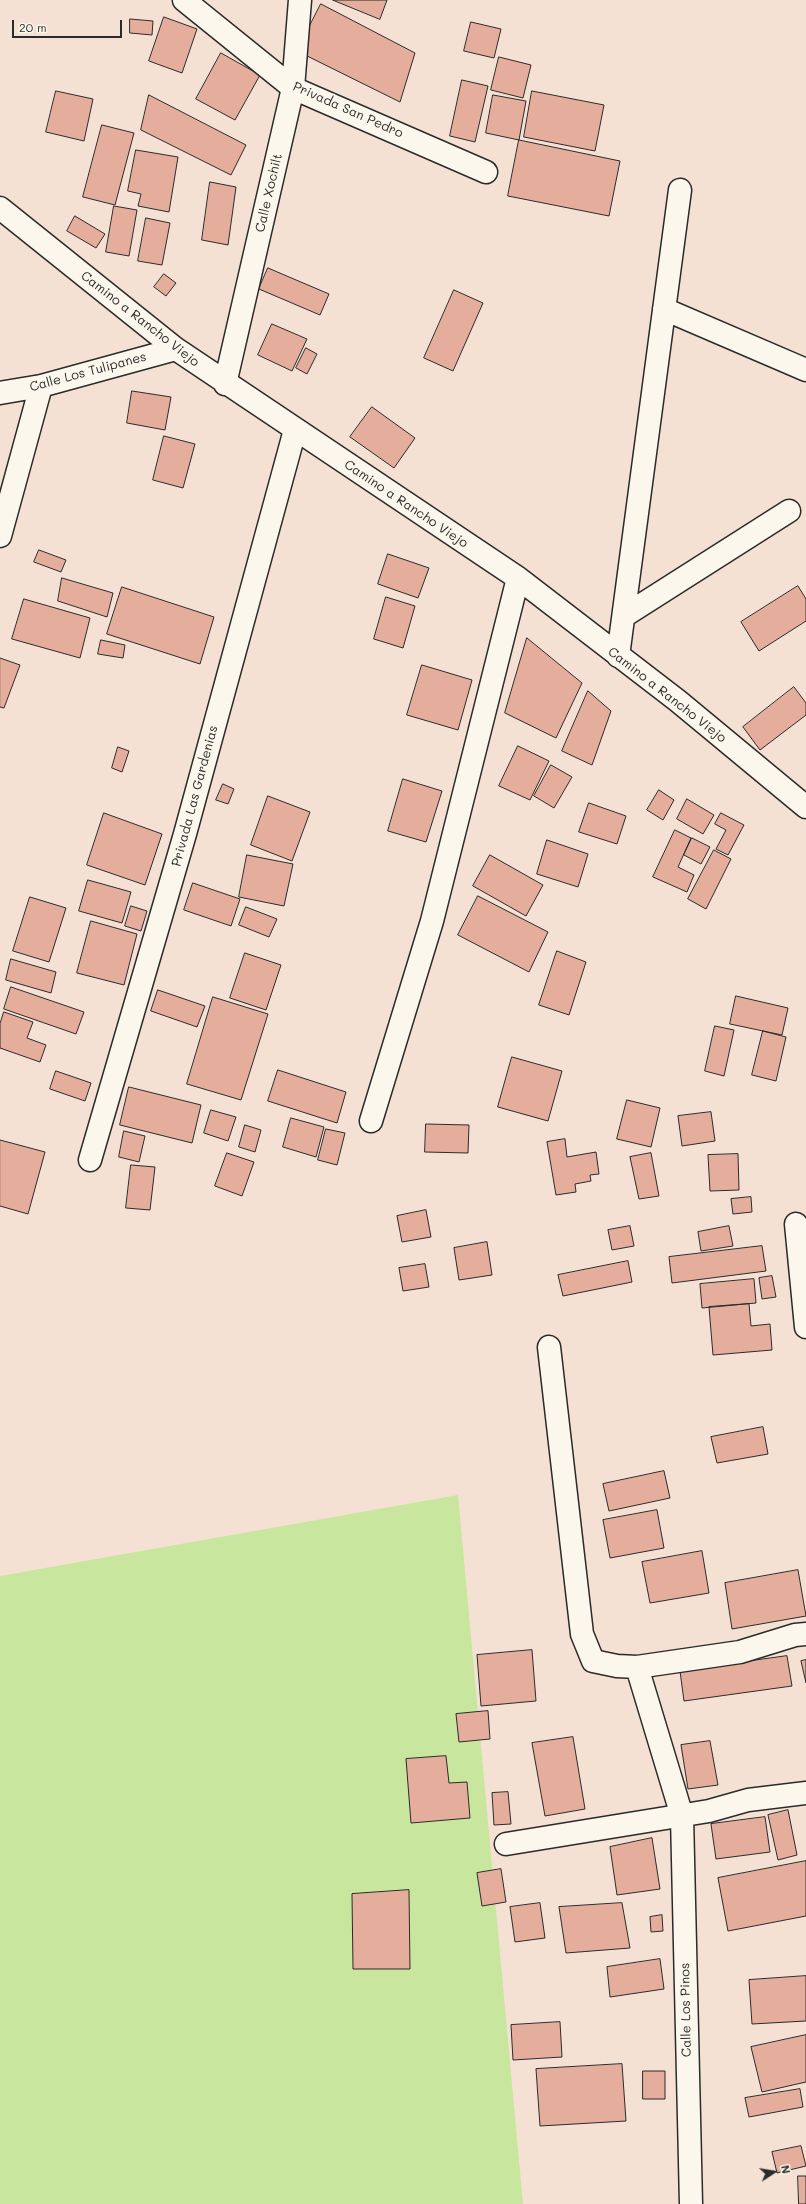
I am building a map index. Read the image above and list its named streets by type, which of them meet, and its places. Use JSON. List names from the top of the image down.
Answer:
{
  "streets": {
    "street": [
      "Privada San Pedro",
      "Calle Xochilt",
      "Camino a Rancho Viejo",
      "Calle Los Tulipanes",
      "Privada Las Gardenias",
      "Calle Los Pinos"
    ]
  },
  "crossings": [
    ["Privada San Pedro", "Calle Xochilt"],
    ["Calle Xochilt", "Camino a Rancho Viejo"],
    ["Camino a Rancho Viejo", "Calle Los Tulipanes"],
    ["Camino a Rancho Viejo", "Privada Las Gardenias"]
  ],
  "scale_bar": "20 m",
  "north": "right"
}
